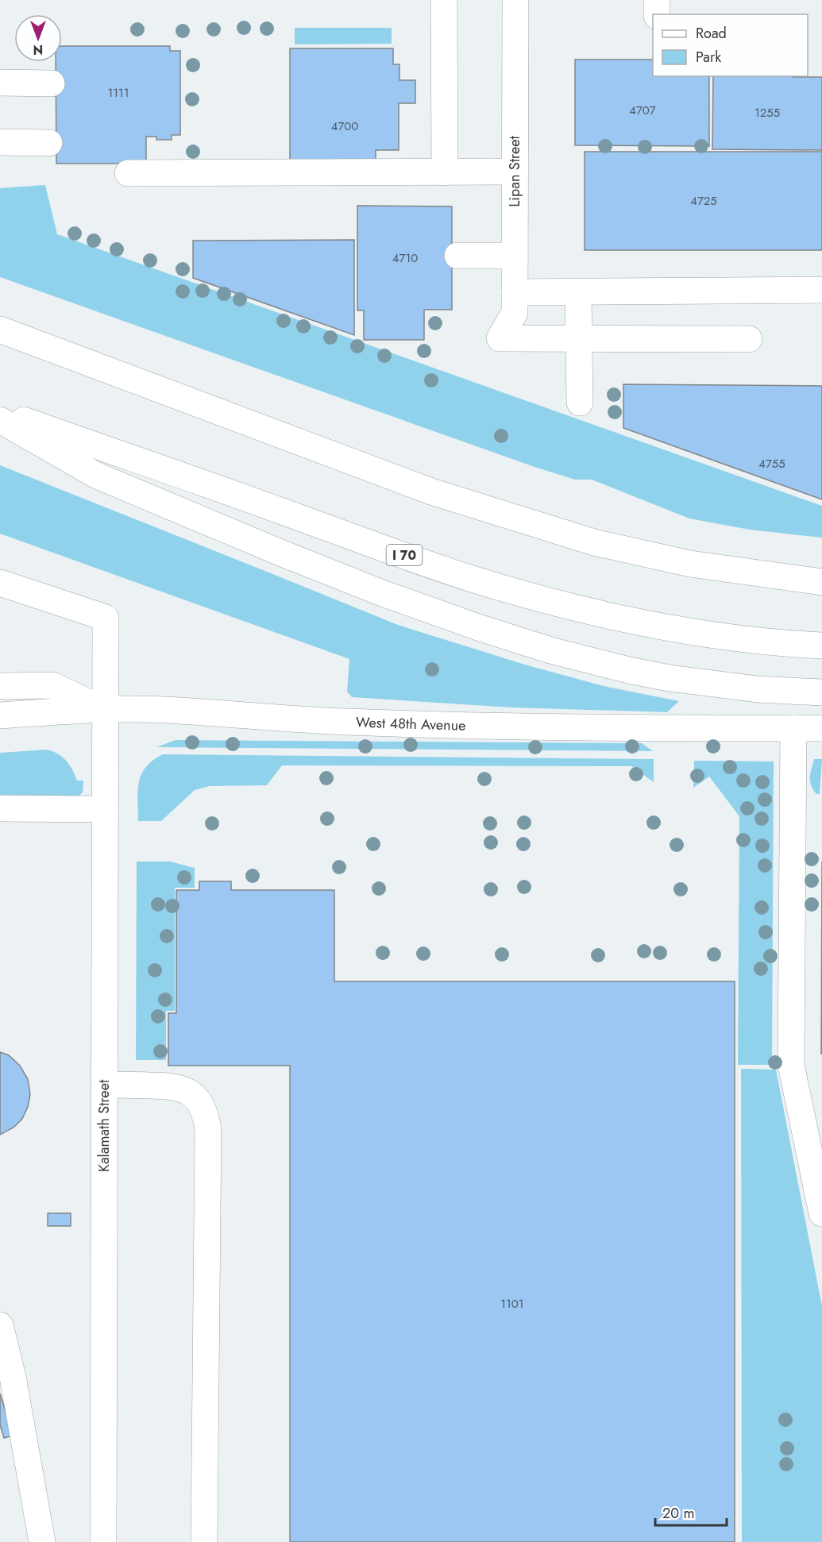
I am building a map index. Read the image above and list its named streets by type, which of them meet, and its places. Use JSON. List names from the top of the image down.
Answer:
{
  "streets": {
    "main road": [
      "Lipan Street",
      "I 70",
      "West 48th Avenue",
      "Kalamath Street"
    ]
  },
  "crossings": [
    ["West 48th Avenue", "Kalamath Street"]
  ],
  "house_numbers": [
    "1111",
    "4707",
    "1255",
    "4700",
    "4725",
    "4710",
    "4755",
    "1101"
  ],
  "legend": ["Road", "Park"],
  "scale_bar": "20 m",
  "north": "bottom"
}
